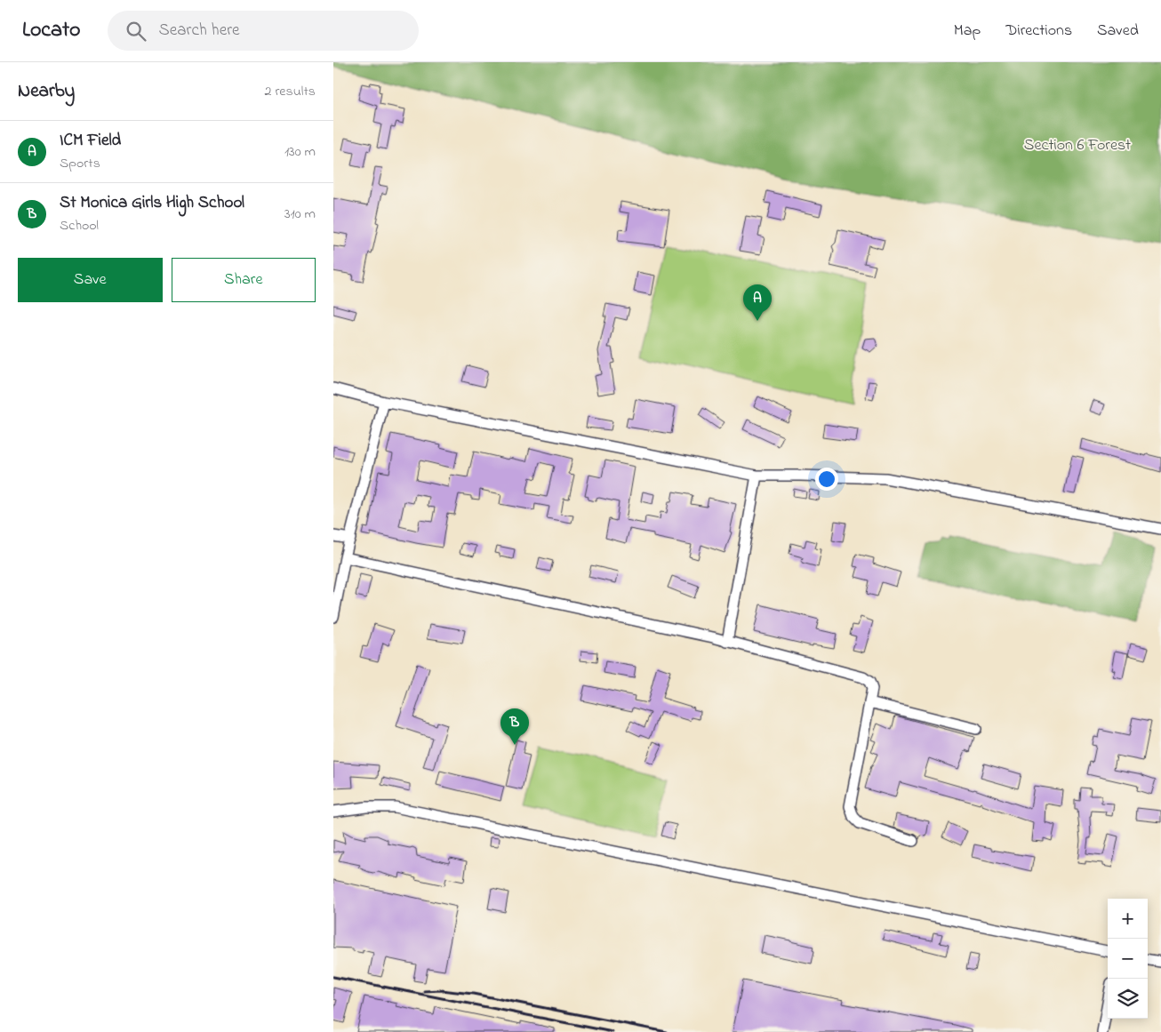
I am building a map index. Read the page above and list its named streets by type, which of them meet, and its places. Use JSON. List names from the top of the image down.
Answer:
{
  "parks": ["Section 6 Forest"],
  "page": {
    "header": "Locato",
    "search": "Search here",
    "nav": ["Map", "Directions", "Saved"],
    "heading": ["Nearby", "2 results"],
    "list": [
      {
        "mark": "A",
        "name": "ICM Field",
        "note": "Sports",
        "value": "130 m"
      },
      {
        "mark": "B",
        "name": "St Monica Girls High School",
        "note": "School",
        "value": "310 m"
      }
    ],
    "buttons": ["Save", "Share"],
    "pins": ["A", "B"],
    "map_buttons": ["+", "−"]
  }
}
